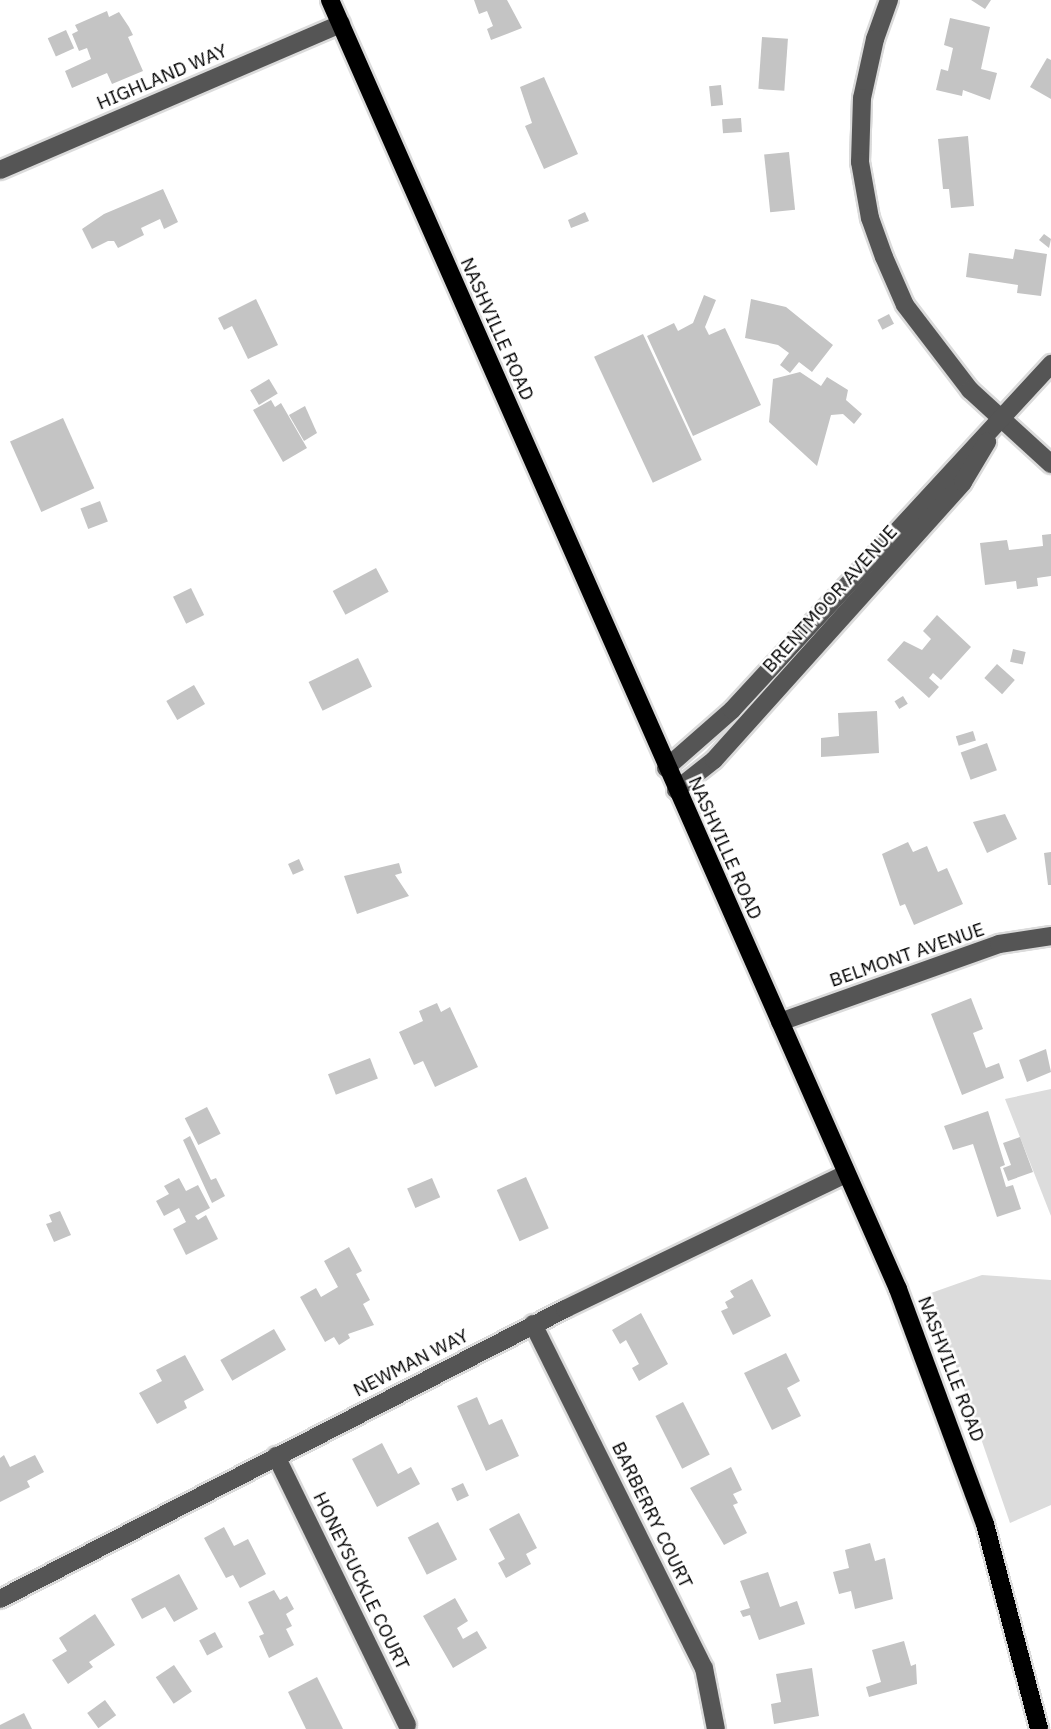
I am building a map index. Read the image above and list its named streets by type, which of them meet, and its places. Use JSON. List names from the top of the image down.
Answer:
{
  "streets": {
    "main road": ["NASHVILLE ROAD"],
    "street": [
      "HIGHLAND WAY",
      "BRENTMOOR AVENUE",
      "BELMONT AVENUE",
      "NEWMAN WAY",
      "BARBERRY COURT",
      "HONEYSUCKLE COURT"
    ]
  },
  "crossings": [
    ["HIGHLAND WAY", "NASHVILLE ROAD"],
    ["NASHVILLE ROAD", "BRENTMOOR AVENUE"],
    ["NASHVILLE ROAD", "BELMONT AVENUE"],
    ["NASHVILLE ROAD", "NEWMAN WAY"],
    ["NEWMAN WAY", "BARBERRY COURT"],
    ["NEWMAN WAY", "HONEYSUCKLE COURT"]
  ]
}
